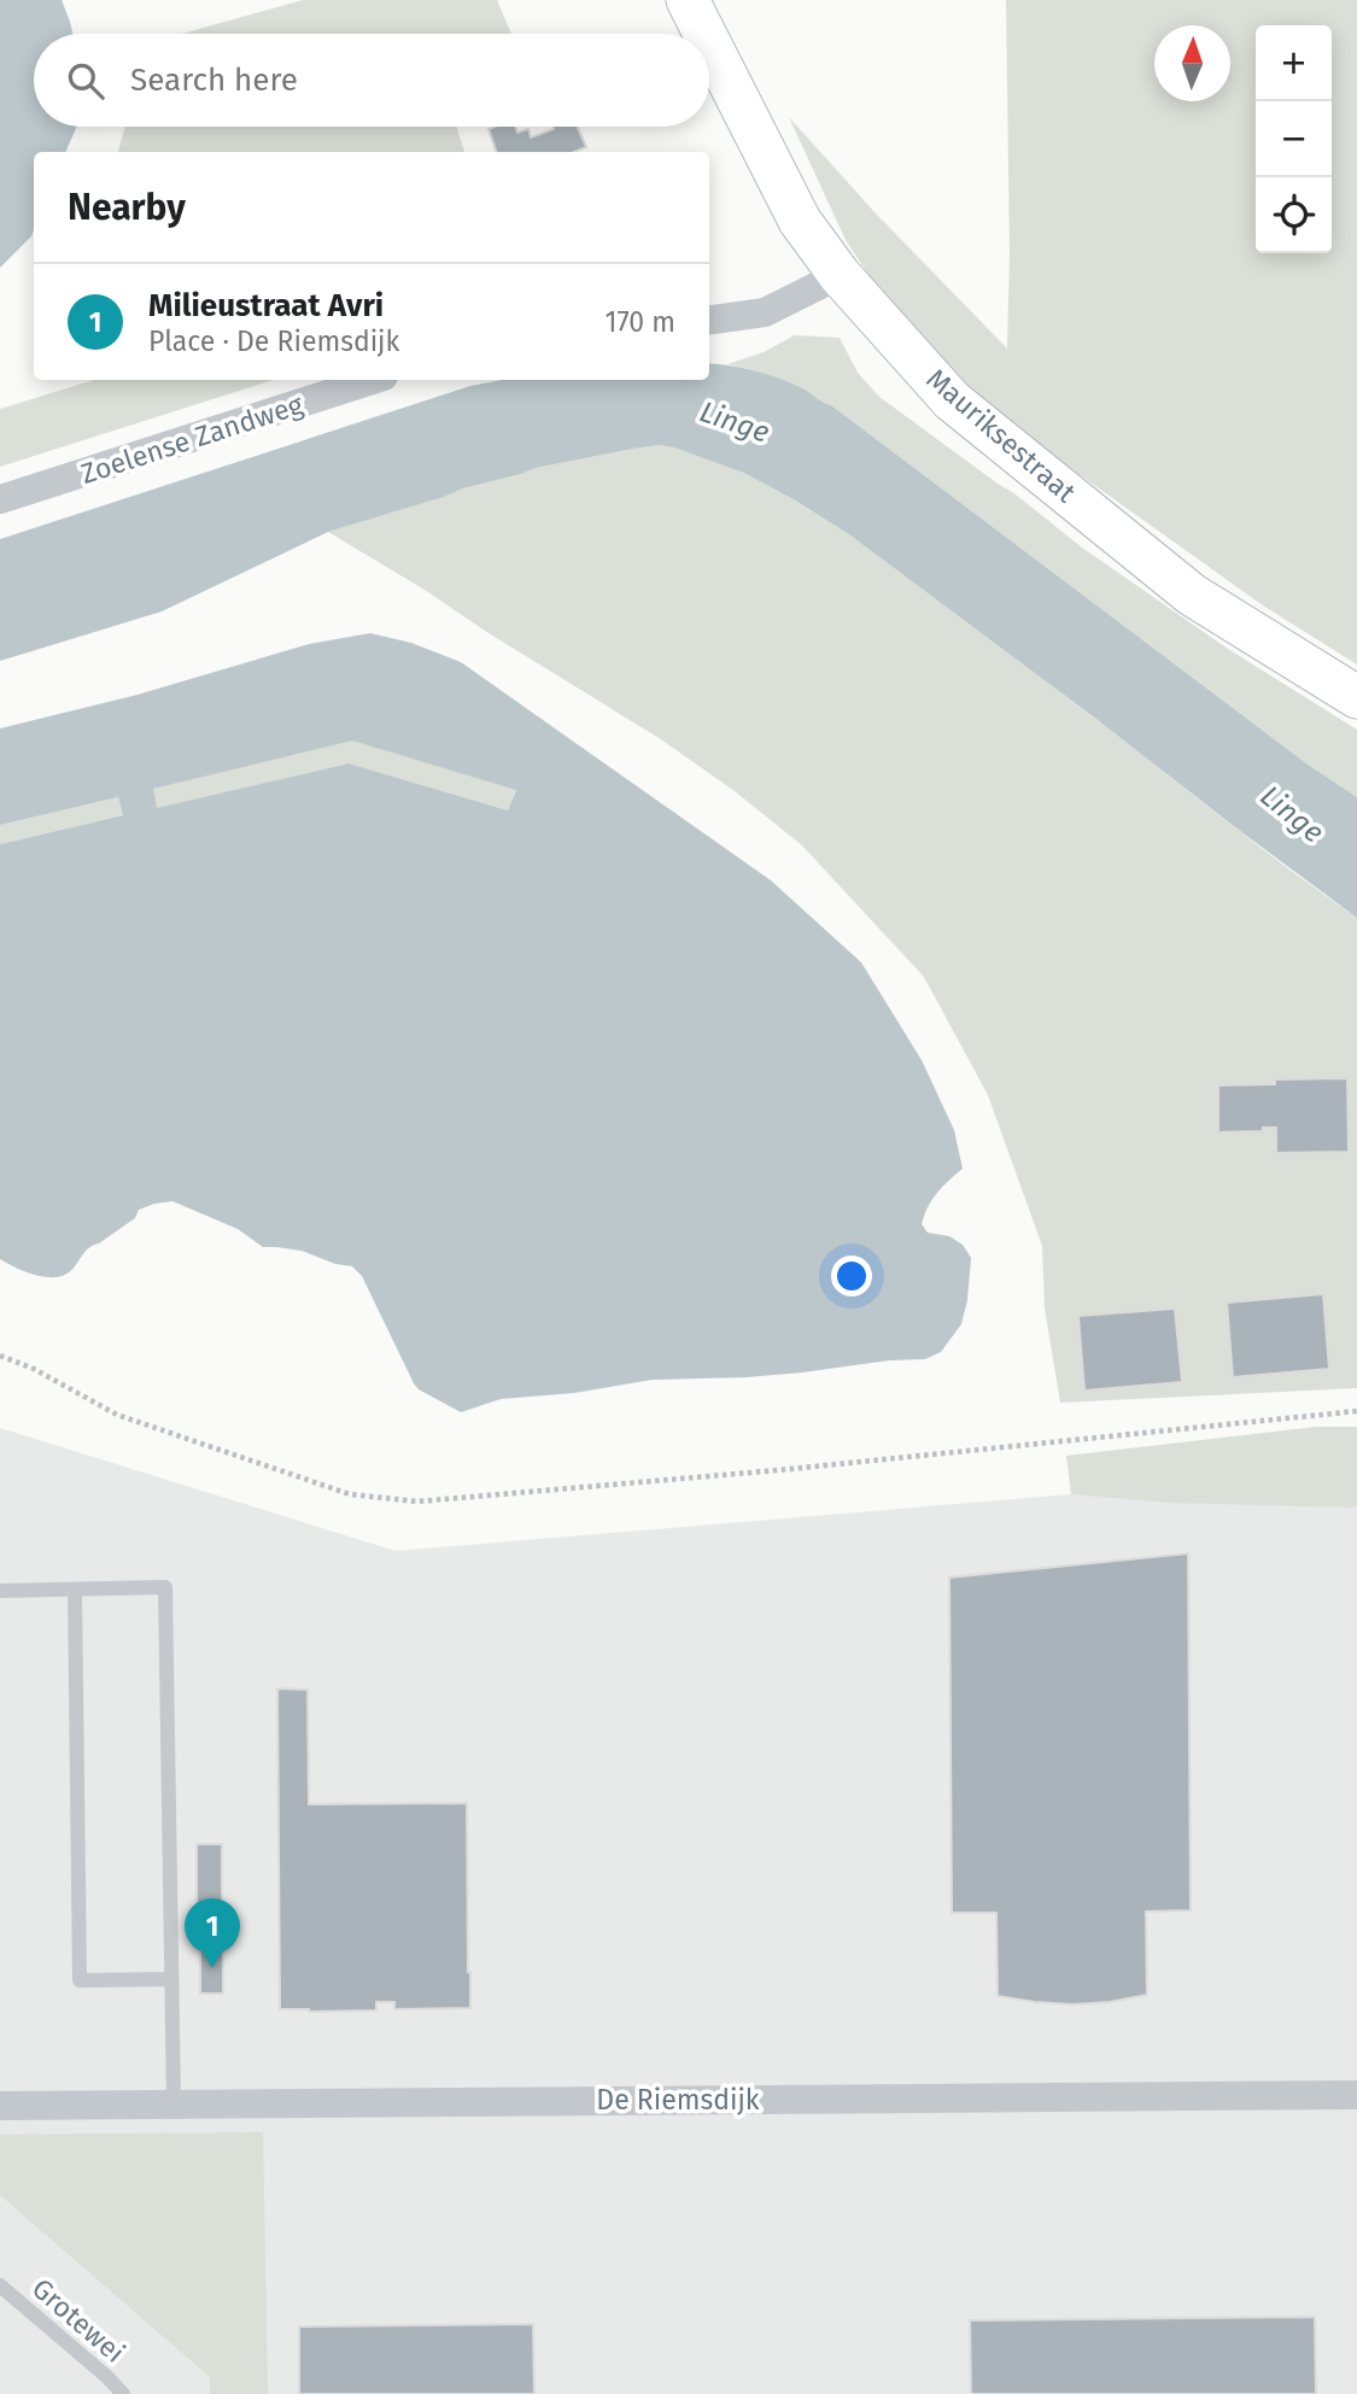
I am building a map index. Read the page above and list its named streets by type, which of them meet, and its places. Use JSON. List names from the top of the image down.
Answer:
{
  "streets": {
    "street": ["Mauriksestraat", "Zoelense Zandweg", "De Riemsdijk"],
    "lane": ["Grotewei"]
  },
  "water": ["Linge"],
  "north": "top",
  "page": {
    "map_buttons": ["+", "−"],
    "search": "Search here",
    "heading": "Nearby",
    "list": [
      {
        "mark": "1",
        "name": "Milieustraat Avri",
        "note": "Place · De Riemsdijk",
        "value": "170 m"
      }
    ],
    "pins": "1"
  }
}
